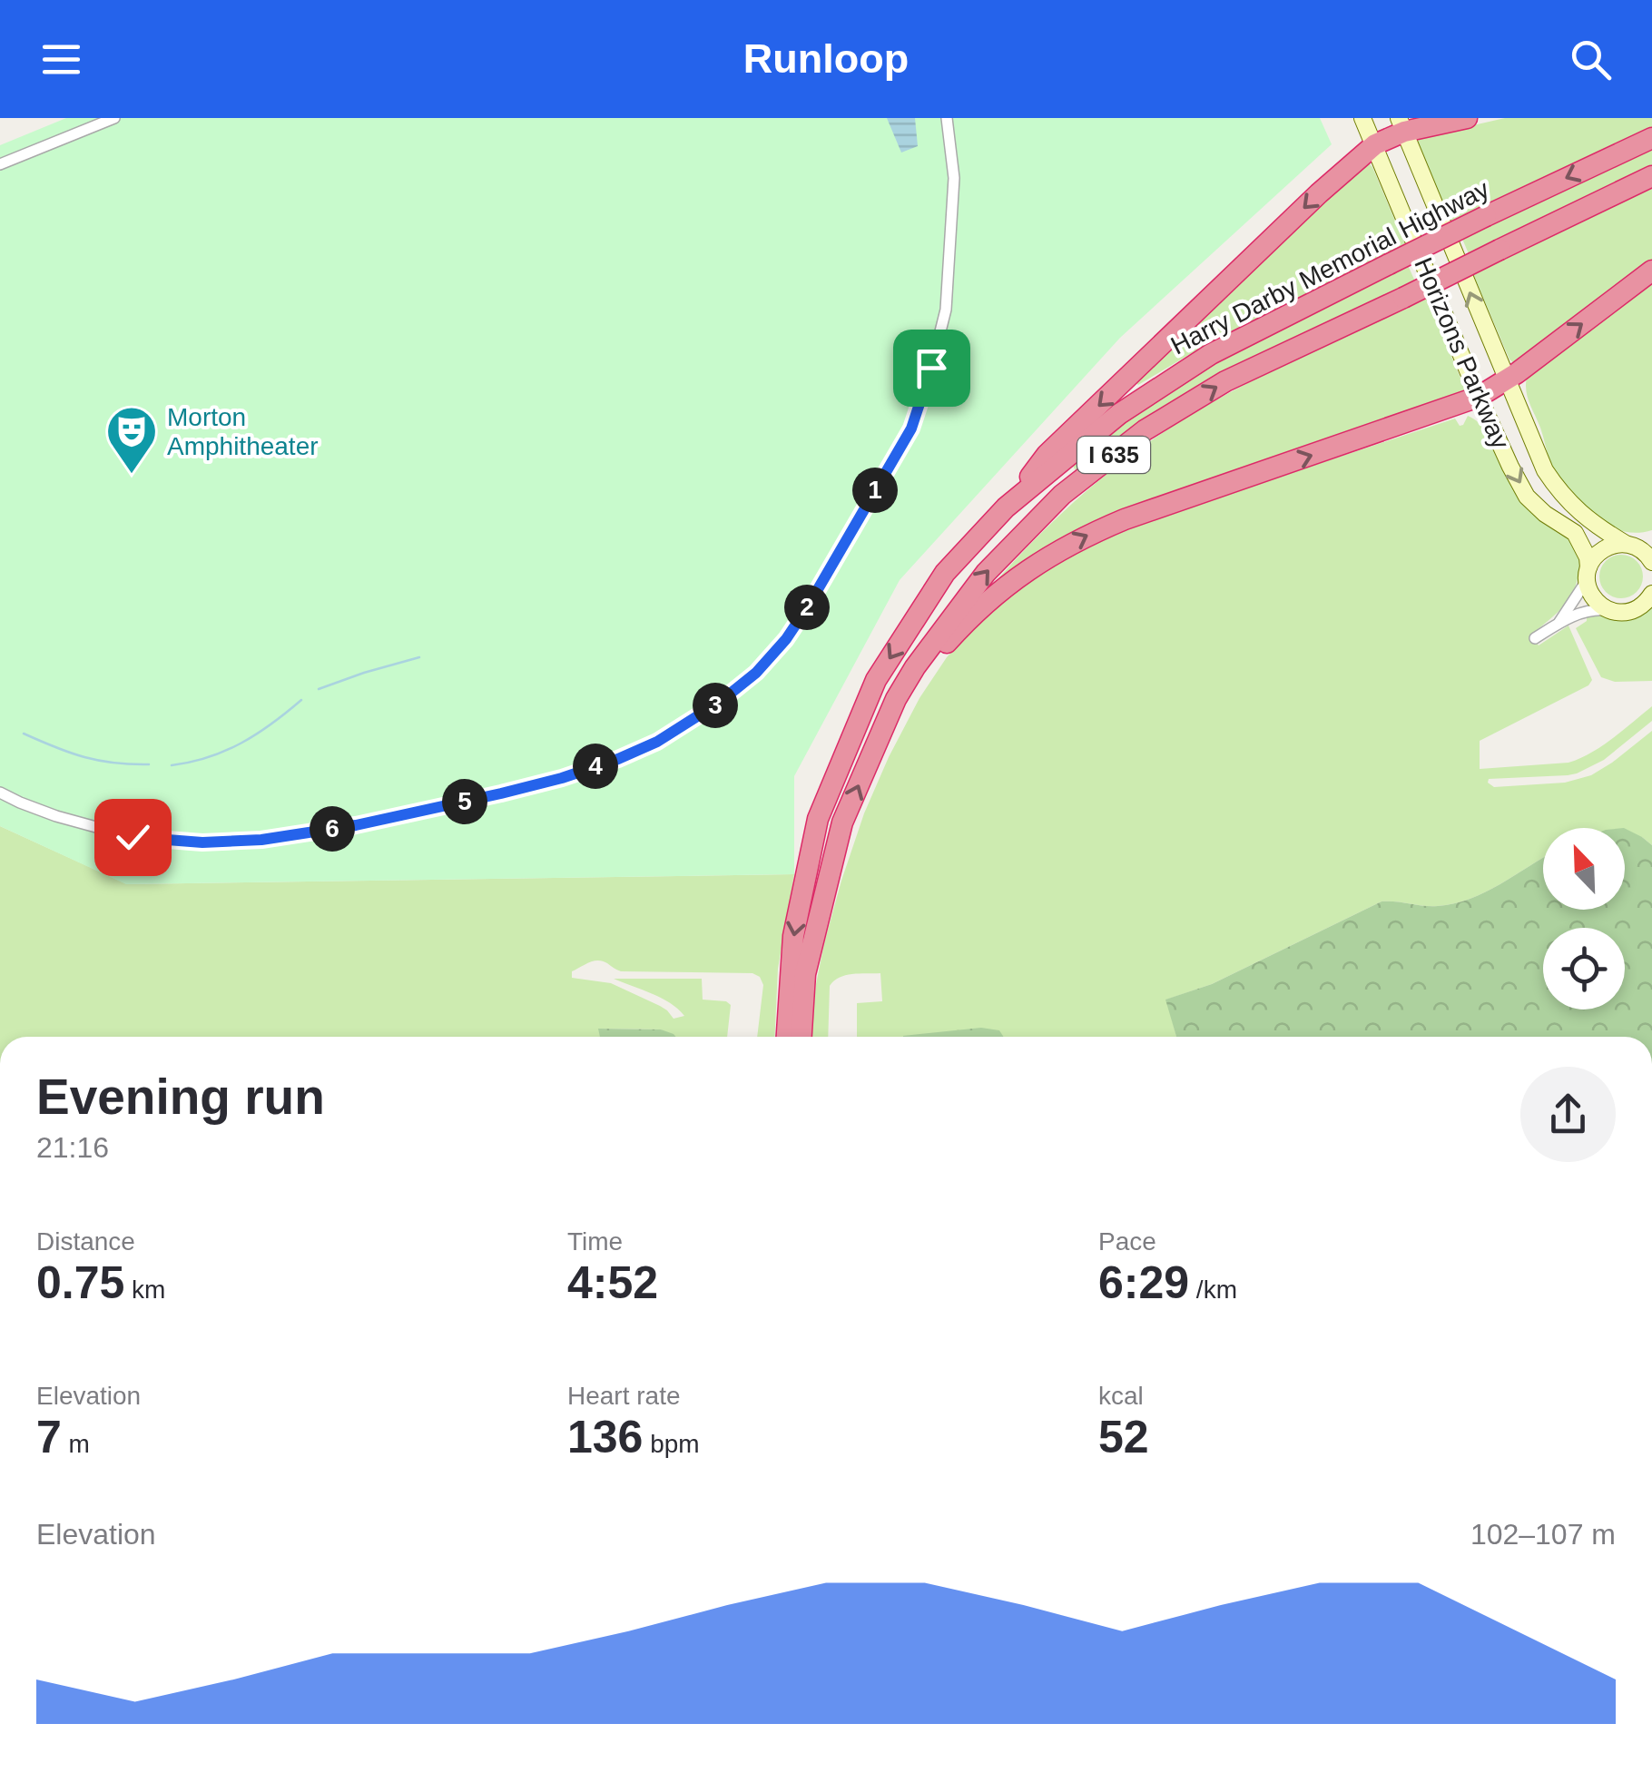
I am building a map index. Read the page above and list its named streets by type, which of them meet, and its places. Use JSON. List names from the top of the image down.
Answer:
{
  "streets": {
    "highway": ["Harry Darby Memorial Highway", "I 635"],
    "street": ["Horizons Parkway"]
  },
  "places": {
    "theatre": ["Morton Amphitheater"]
  },
  "north": "top left",
  "page": {
    "header": "Runloop",
    "pins": [
      "1",
      "2",
      "3",
      "4",
      "5",
      "6"
    ],
    "heading": ["Evening run", "21:16"],
    "stats": [
      ["Distance", "0.75 km"],
      ["Time", "4:52"],
      ["Pace", "6:29 /km"],
      ["Elevation", "7 m"],
      ["Heart rate", "136 bpm"],
      ["kcal", "52"]
    ],
    "chart": ["Elevation", "102–107 m"]
  }
}
